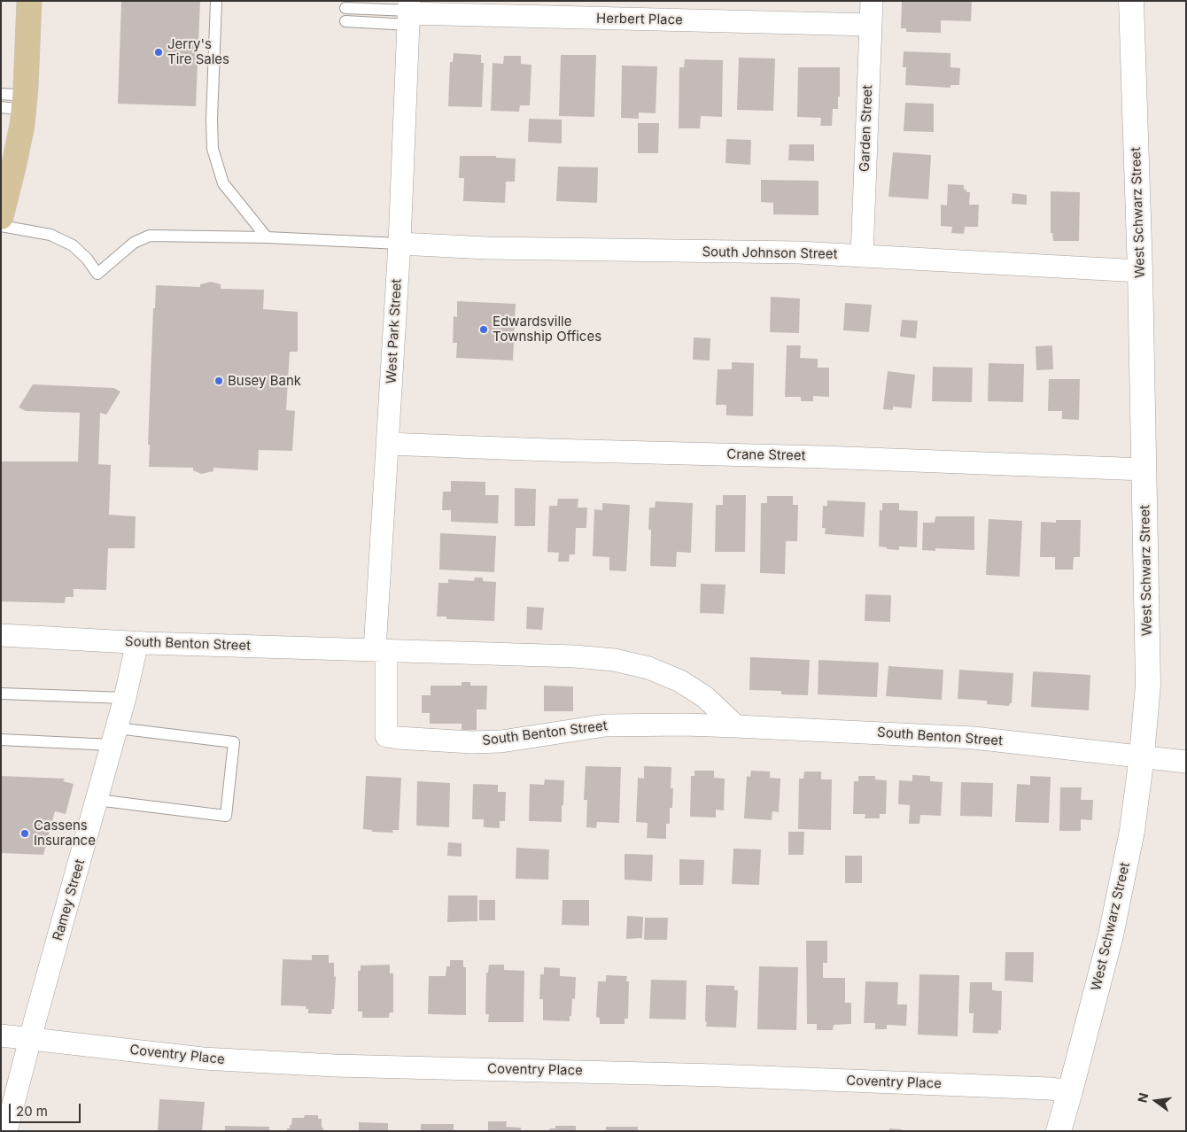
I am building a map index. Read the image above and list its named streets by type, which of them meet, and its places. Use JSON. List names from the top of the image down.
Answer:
{
  "streets": {
    "street": [
      "Herbert Place",
      "Garden Street",
      "West Schwarz Street",
      "South Johnson Street",
      "West Park Street",
      "Crane Street",
      "South Benton Street",
      "Ramey Street",
      "Coventry Place"
    ]
  },
  "crossings": [
    ["Herbert Place", "Garden Street"],
    ["Herbert Place", "West Park Street"],
    ["Garden Street", "South Johnson Street"],
    ["West Schwarz Street", "South Johnson Street"],
    ["West Schwarz Street", "Crane Street"],
    ["West Schwarz Street", "South Benton Street"],
    ["West Schwarz Street", "Coventry Place"],
    ["South Johnson Street", "West Park Street"],
    ["West Park Street", "Crane Street"],
    ["West Park Street", "South Benton Street"],
    ["South Benton Street", "Ramey Street"],
    ["Ramey Street", "Coventry Place"]
  ],
  "places": [
    "Jerry's Tire Sales",
    "Edwardsville Township Offices",
    "Busey Bank",
    "Cassens Insurance"
  ],
  "scale_bar": "20 m",
  "north": "left"
}
